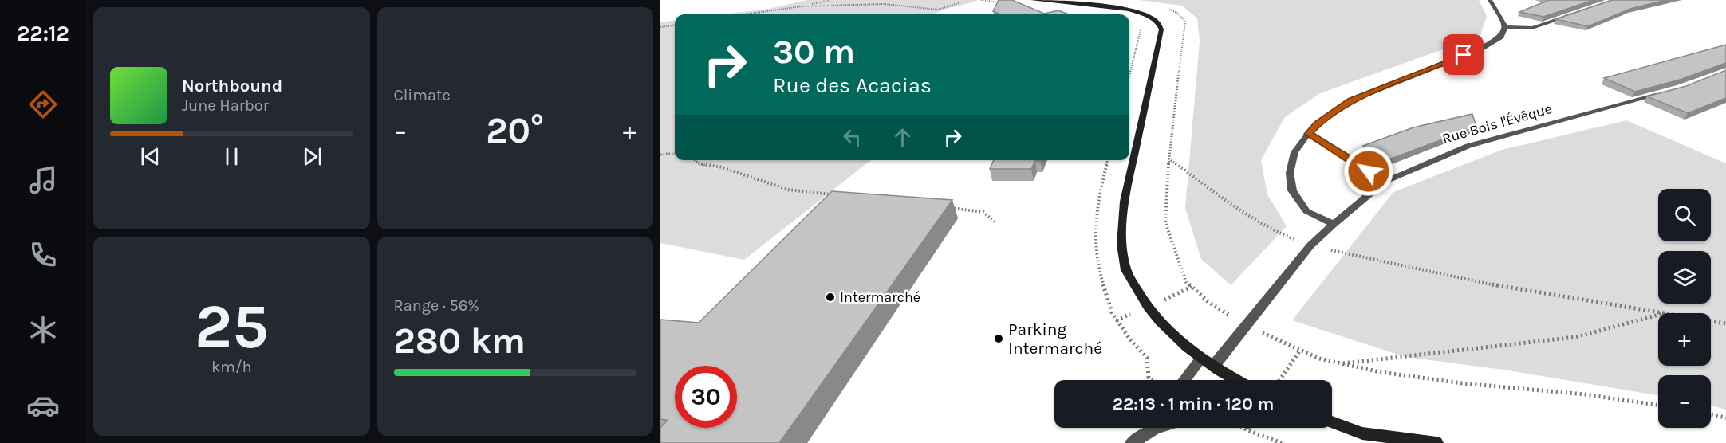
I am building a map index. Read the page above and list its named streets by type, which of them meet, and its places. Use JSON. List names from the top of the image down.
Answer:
{
  "streets": {
    "street": ["Rue Bois l'Évêque"]
  },
  "places": ["Intermarché", "Parking Intermarché"],
  "page": {
    "tabs": "22:12",
    "tile": [
      "Climate",
      ["25", "km/h"],
      ["Range · 56%", "280 km"]
    ],
    "turn": ["30 m", "Rue des Acacias"],
    "song": ["Northbound", "June Harbor"],
    "heat": ["−", "20°", "+"],
    "map_buttons": ["+", "−"],
    "limit": "30",
    "trip": "22:13 · 1 min · 120 m"
  }
}
